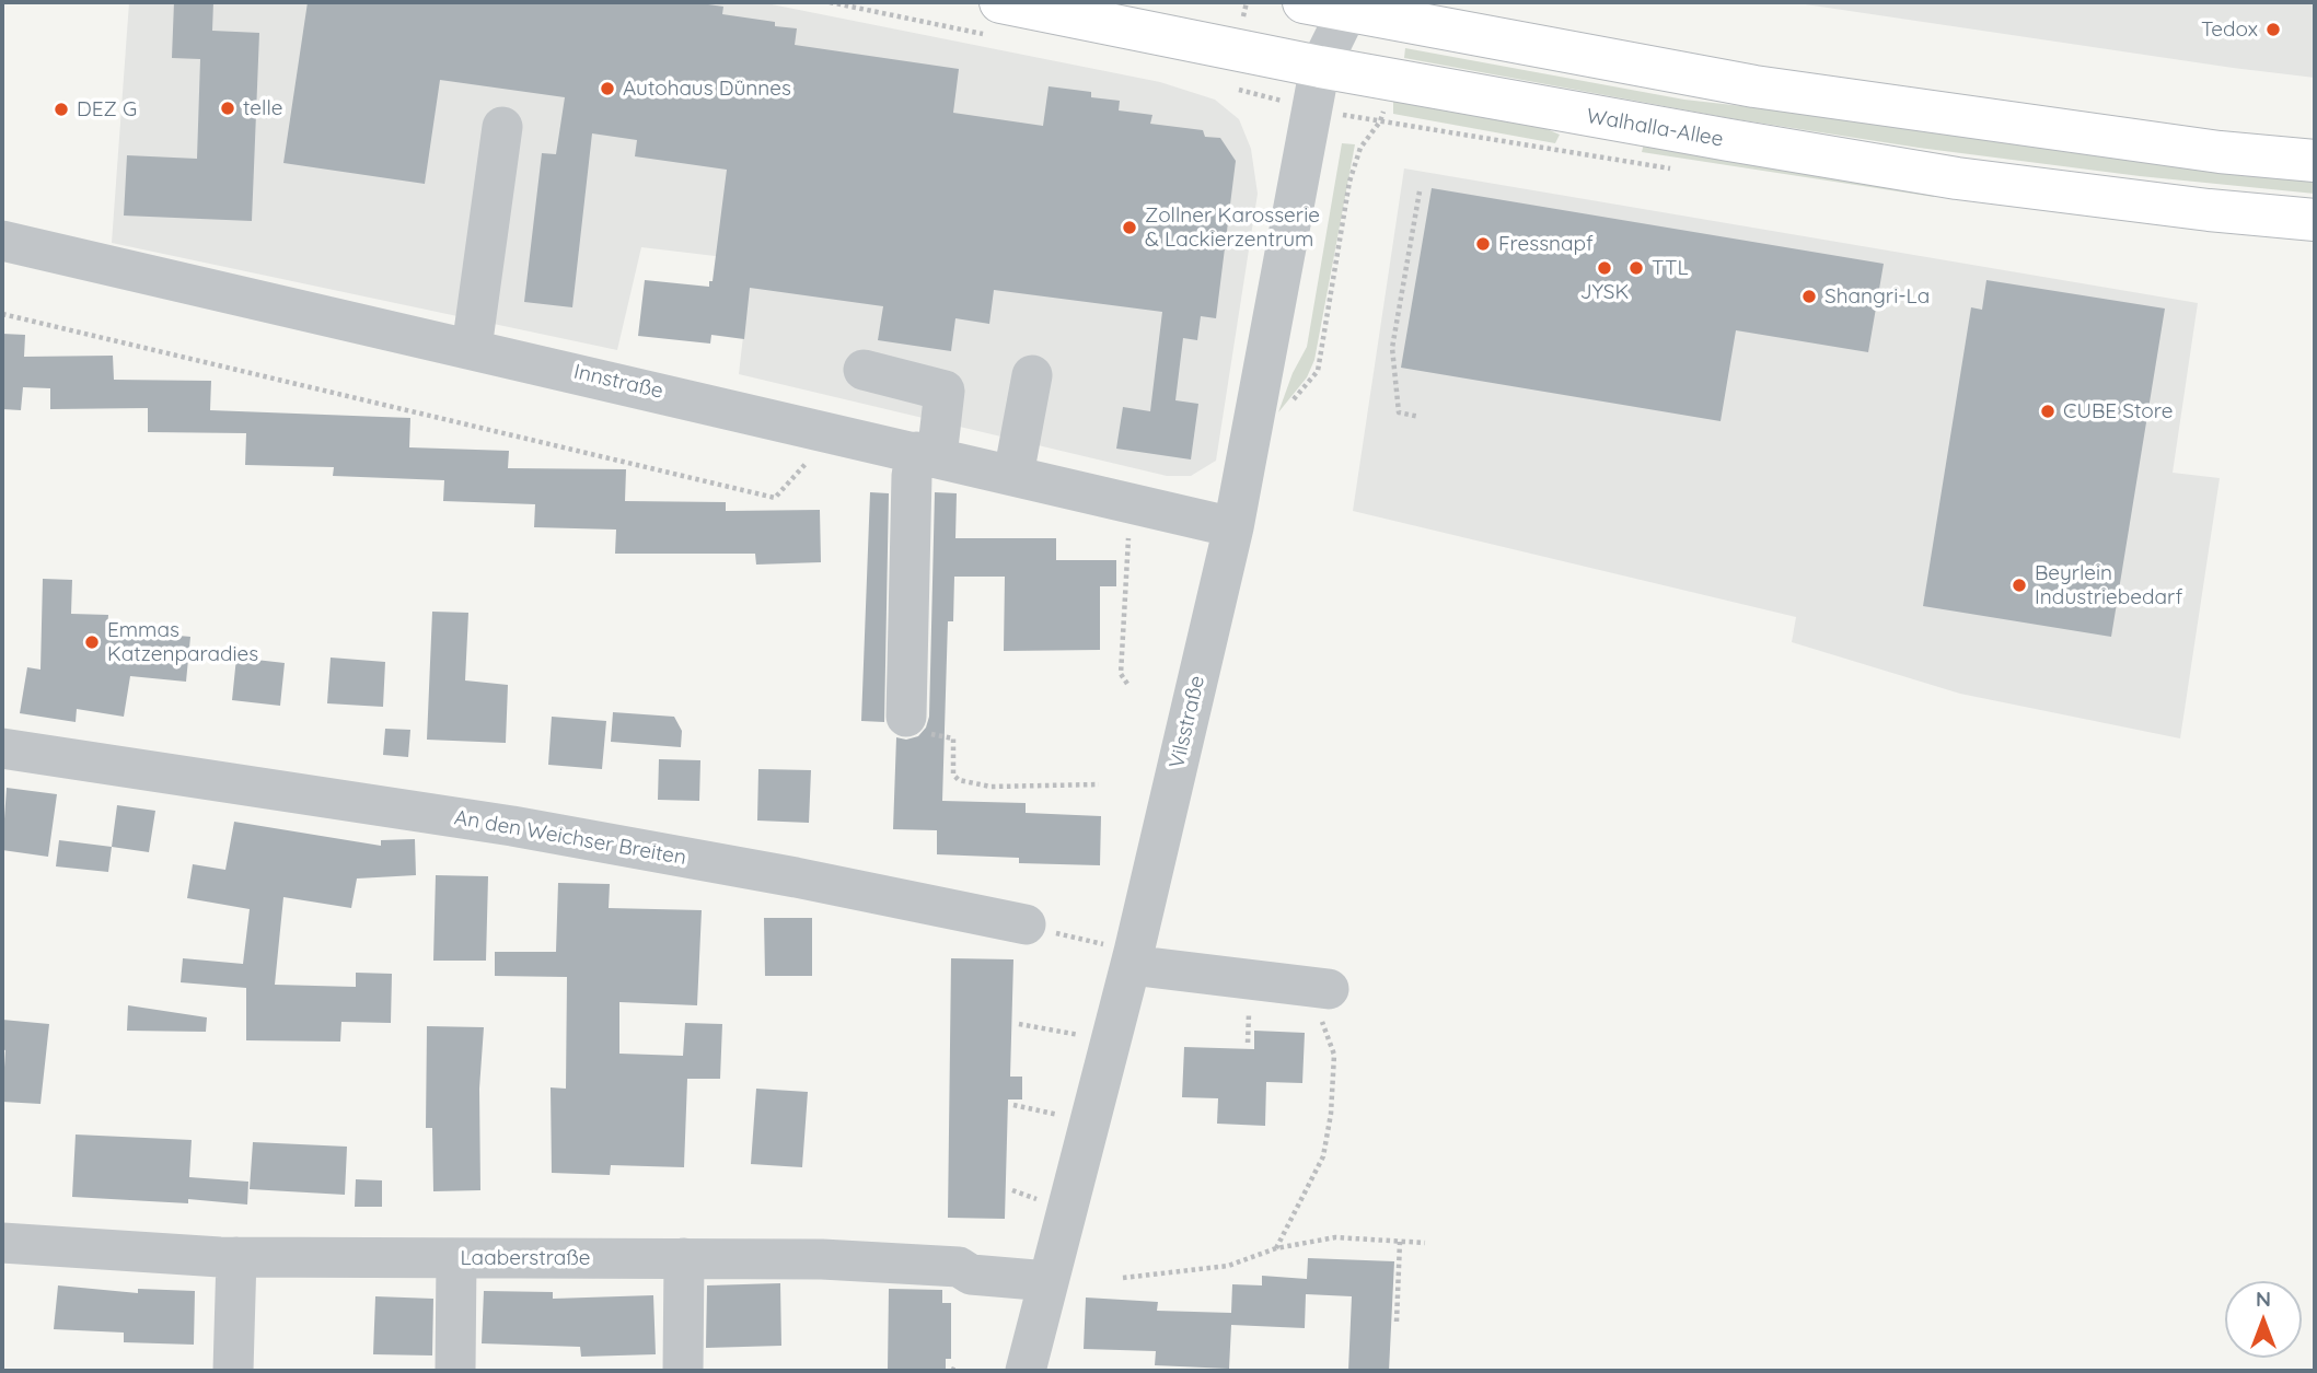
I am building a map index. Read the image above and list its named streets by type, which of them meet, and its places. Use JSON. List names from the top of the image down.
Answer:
{
  "streets": {
    "main road": ["Walhalla-Allee"],
    "street": [
      "Innstraße",
      "Vilsstraße",
      "An den Weichser Breiten",
      "Laaberstraße"
    ]
  },
  "crossings": [
    ["Walhalla-Allee", "Vilsstraße"],
    ["Innstraße", "Vilsstraße"],
    ["Vilsstraße", "Laaberstraße"]
  ],
  "places": [
    "Tedox",
    "Autohaus Dünnes",
    "telle",
    "DEZ G",
    "Zollner Karosserie & Lackierzentrum",
    "Fressnapf",
    "JYSK",
    "TTL",
    "Shangri-La",
    "CUBE Store",
    "Beyrlein Industriebedarf",
    "Emmas Katzenparadies"
  ],
  "north": "top"
}
